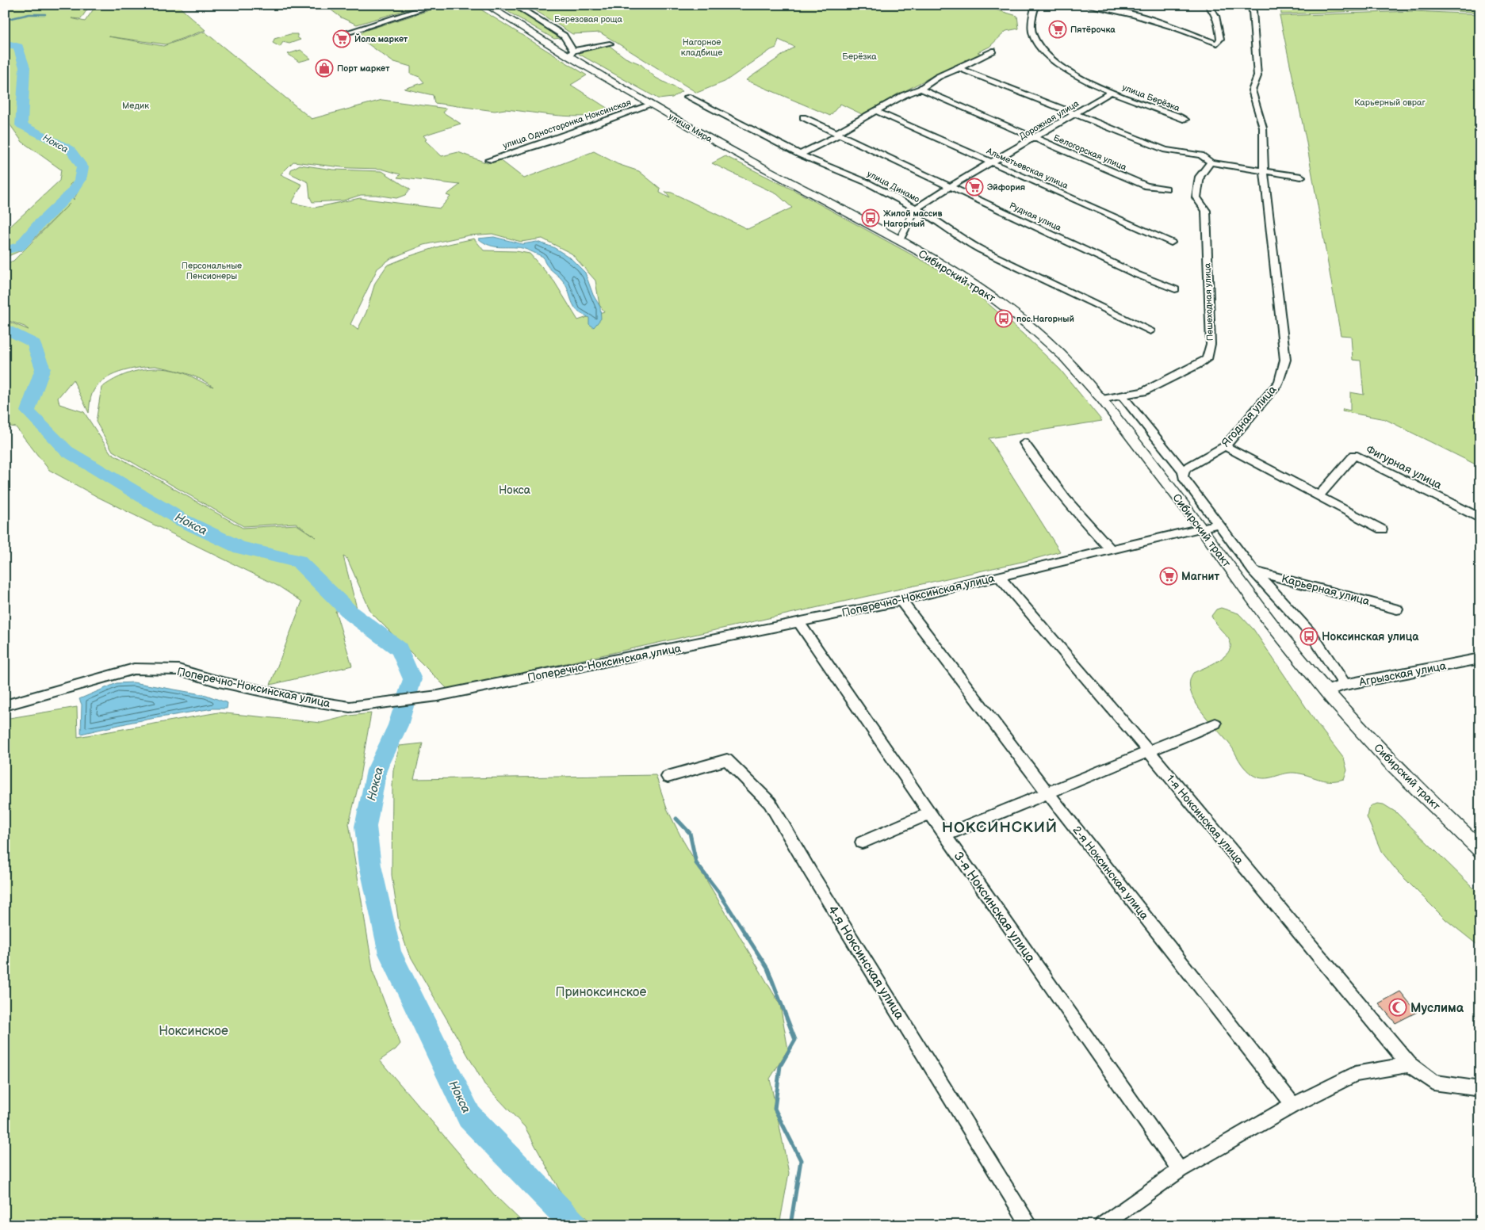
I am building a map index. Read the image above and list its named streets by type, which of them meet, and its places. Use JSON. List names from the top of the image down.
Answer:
{
  "streets": {
    "main road": ["улица Мира", "Сибирский тракт"],
    "street": [
      "улица Берёзка",
      "Дорожная улица",
      "улица Односторонка Ноксинская",
      "Белогорская улица",
      "Альметьевская улица",
      "улица Динамо",
      "Рудная улица",
      "Пешеходная улица",
      "Ягодная улица",
      "Фигурная улица",
      "Карьерная улица",
      "Поперечно-Ноксинская улица",
      "Агрызская улица",
      "1-я Ноксинская улица",
      "2-я Ноксинская улица",
      "3-я Ноксинская улица",
      "4-я Ноксинская улица"
    ]
  },
  "crossings": [
    ["улица Берёзка", "Дорожная улица"],
    ["Дорожная улица", "Белогорская улица"],
    ["Дорожная улица", "Альметьевская улица"],
    ["Дорожная улица", "улица Динамо"],
    ["Дорожная улица", "Рудная улица"],
    ["улица Односторонка Ноксинская", "улица Мира"],
    ["улица Мира", "Сибирский тракт"],
    ["Сибирский тракт", "Пешеходная улица"],
    ["Сибирский тракт", "Поперечно-Ноксинская улица"],
    ["Сибирский тракт", "Агрызская улица"],
    ["Поперечно-Ноксинская улица", "1-я Ноксинская улица"],
    ["Поперечно-Ноксинская улица", "2-я Ноксинская улица"],
    ["Поперечно-Ноксинская улица", "3-я Ноксинская улица"]
  ],
  "districts": ["НОКСИНСКИЙ"],
  "water": ["Нокса"],
  "parks": [
    "Березовая роща",
    "Нагорное кладбище",
    "Берёзка",
    "Карьерный овраг",
    "Медик",
    "Персональные Пенсионеры",
    "Нокса",
    "Приноксинское",
    "Ноксинское"
  ],
  "places": {
    "supermarket": [
      "Пятёрочка",
      "Йола маркет",
      "Эйфория",
      "Магнит"
    ],
    "shop": ["Порт маркет"],
    "bus stop": ["Жилой массив Нагорный", "пос.Нагорный", "Ноксинская улица"],
    "mosque": ["Муслима"]
  }
}
